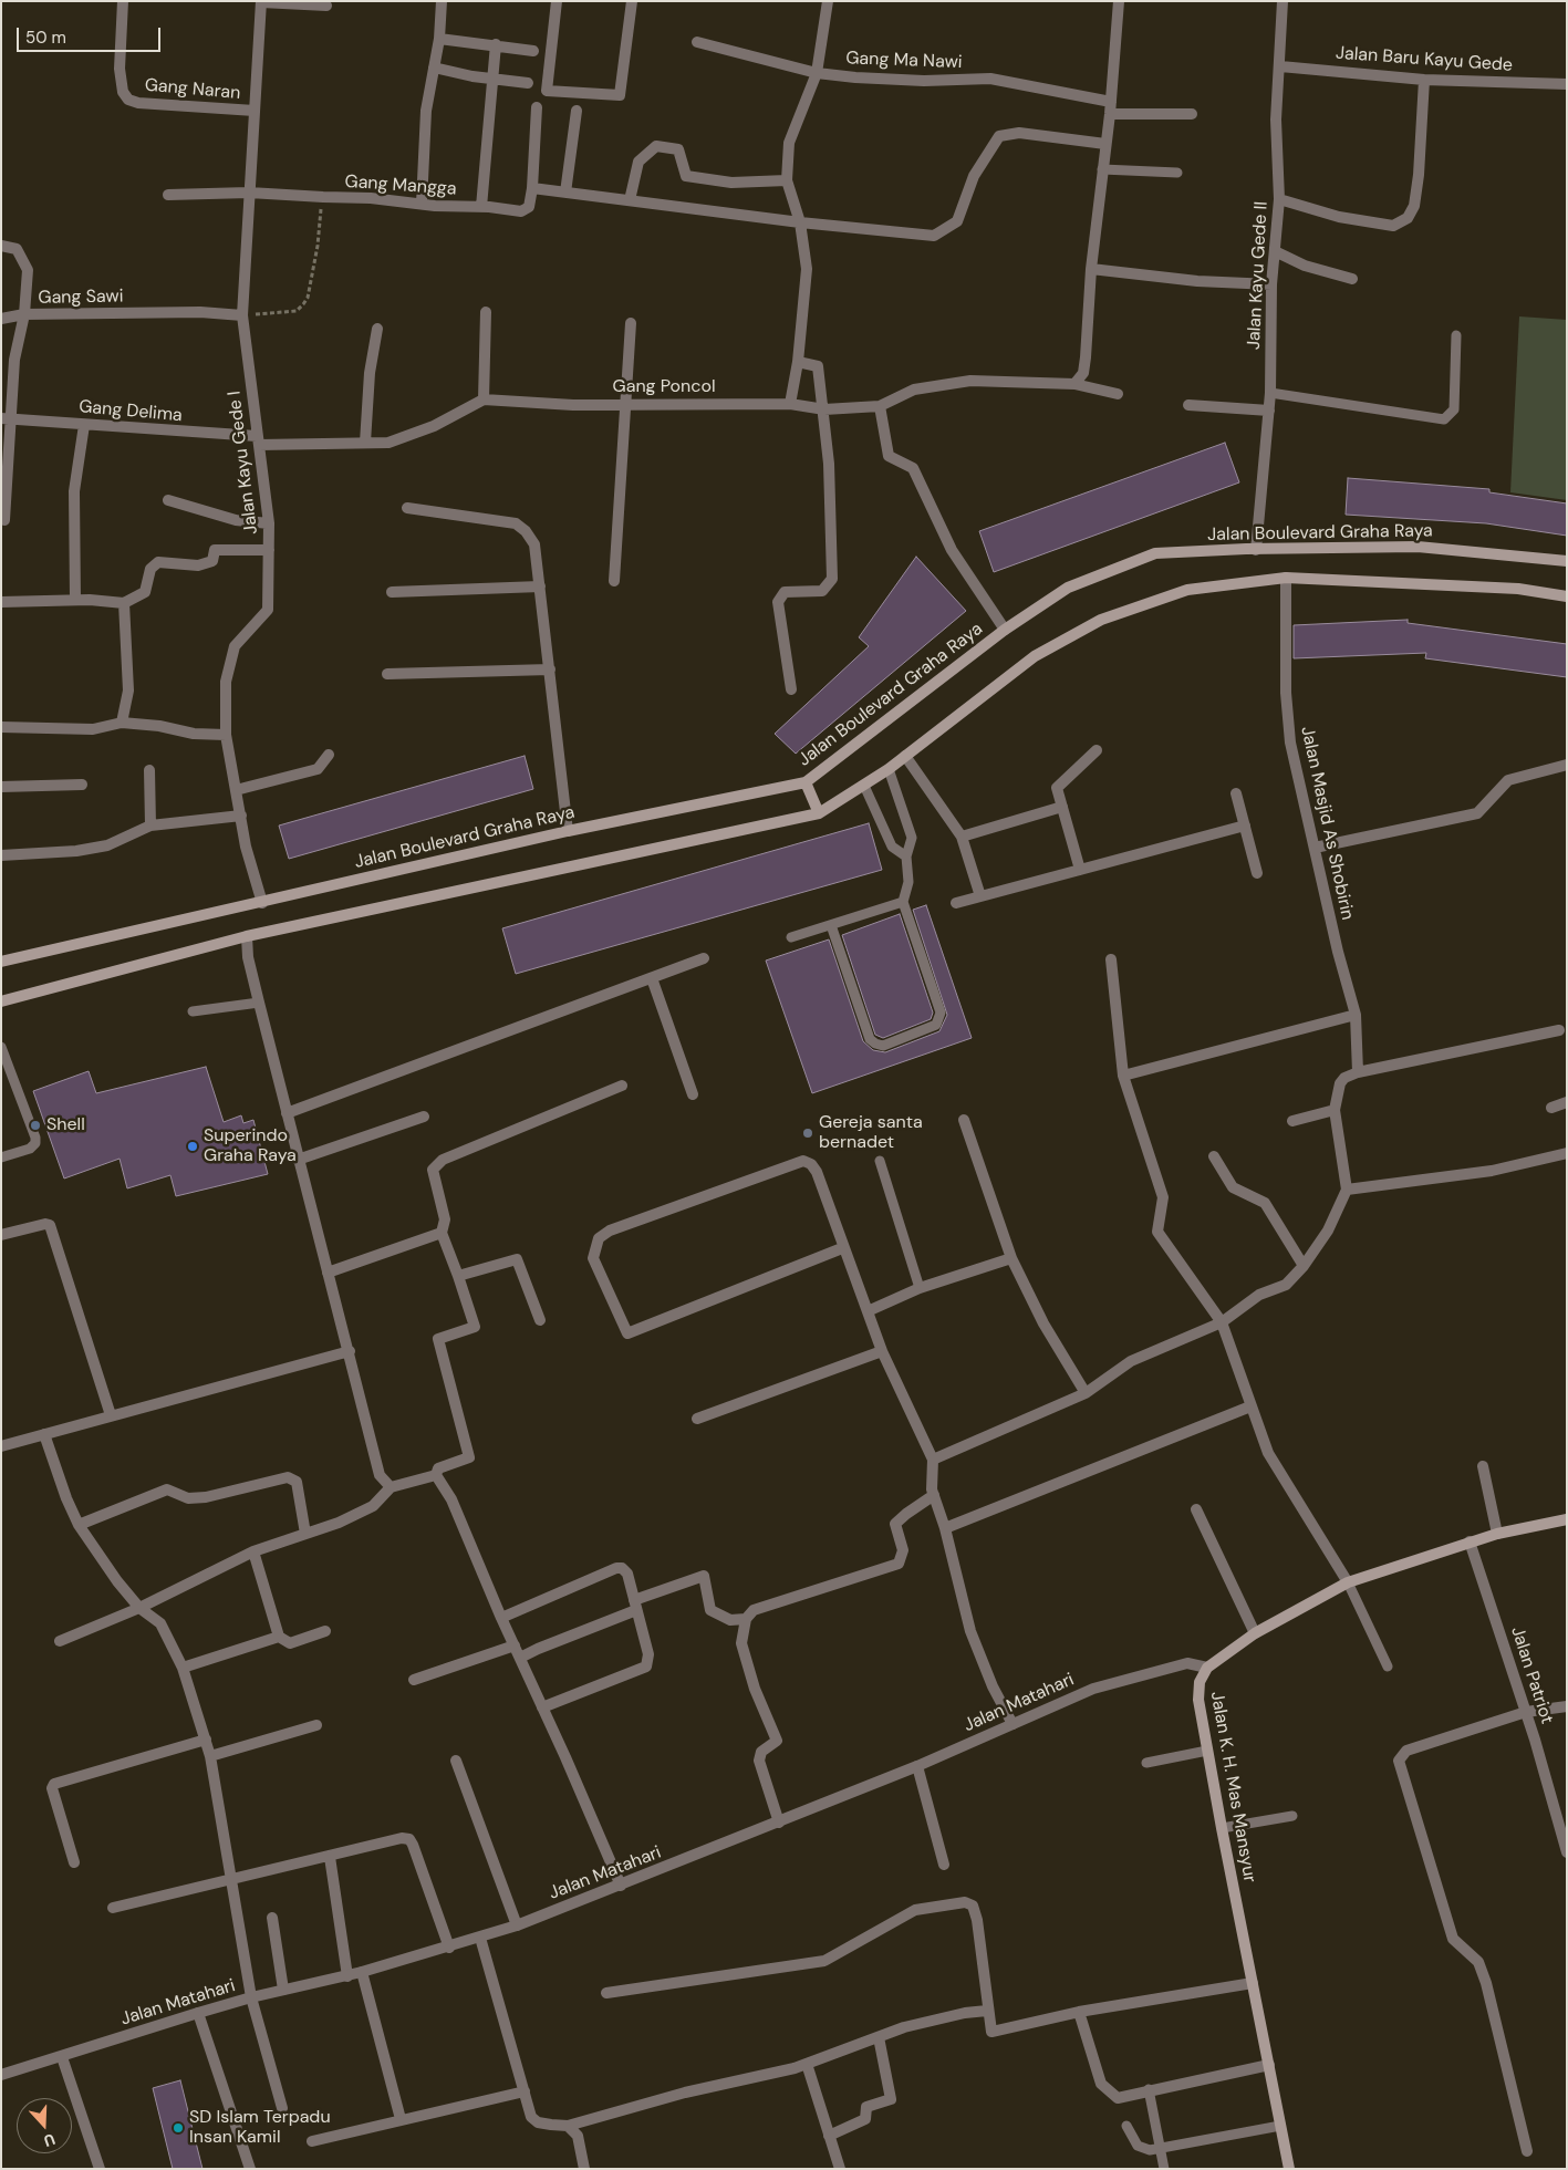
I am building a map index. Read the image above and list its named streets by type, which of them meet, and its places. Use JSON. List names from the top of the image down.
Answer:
{
  "streets": {
    "main road": ["Jalan Boulevard Graha Raya", "Jalan K. H. Mas Mansyur"],
    "street": [
      "Jalan Baru Kayu Gede",
      "Gang Ma Nawi",
      "Gang Naran",
      "Gang Mangga",
      "Jalan Kayu Gede II",
      "Gang Sawi",
      "Gang Poncol",
      "Gang Delima",
      "Jalan Kayu Gede I",
      "Jalan Masjid As Shobirin",
      "Jalan Patriot",
      "Jalan Matahari"
    ]
  },
  "crossings": [
    ["Jalan Baru Kayu Gede", "Jalan Kayu Gede II"],
    ["Gang Naran", "Jalan Kayu Gede I"],
    ["Gang Mangga", "Jalan Kayu Gede I"],
    ["Jalan Kayu Gede II", "Jalan Boulevard Graha Raya"],
    ["Gang Sawi", "Gang Delima"],
    ["Gang Sawi", "Jalan Kayu Gede I"],
    ["Gang Delima", "Jalan Kayu Gede I"],
    ["Jalan Kayu Gede I", "Jalan Boulevard Graha Raya"],
    ["Jalan Patriot", "Jalan K. H. Mas Mansyur"],
    ["Jalan Matahari", "Jalan K. H. Mas Mansyur"]
  ],
  "places": [
    "Shell",
    "Gereja santa bernadet",
    "Superindo Graha Raya",
    "SD Islam Terpadu Insan Kamil"
  ],
  "scale_bar": "50 m",
  "north": "bottom"
}
